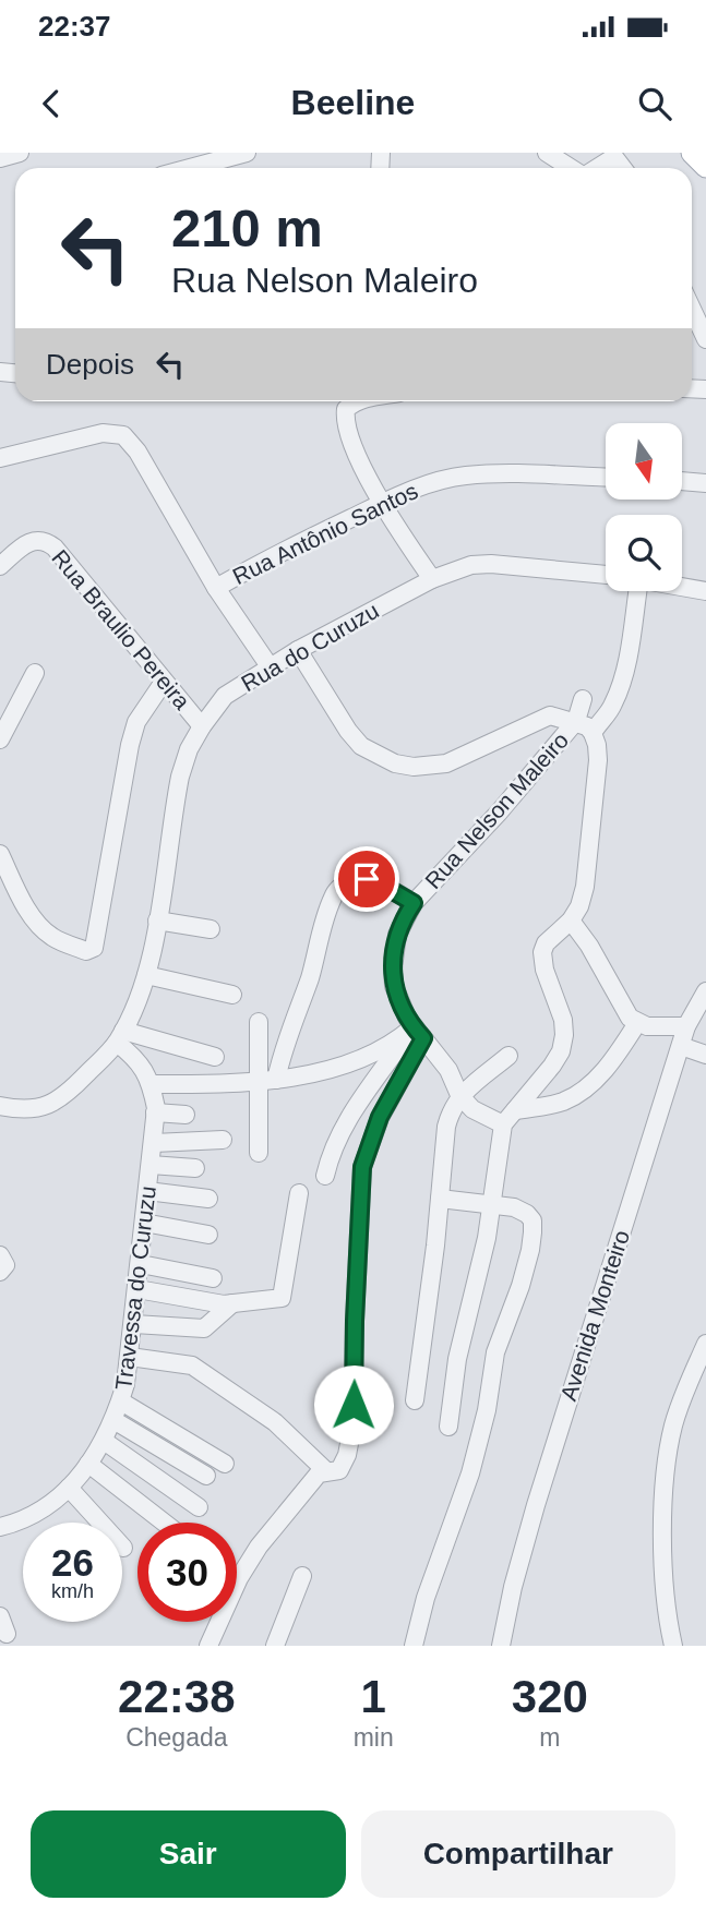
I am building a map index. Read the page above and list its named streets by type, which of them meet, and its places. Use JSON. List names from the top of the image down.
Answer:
{
  "streets": {
    "street": [
      "Rua Antônio Santos",
      "Rua Braulio Pereira",
      "Rua do Curuzu",
      "Rua Nelson Maleiro",
      "Travessa do Curuzu",
      "Avenida Monteiro"
    ]
  },
  "crossings": [
    ["Rua Braulio Pereira", "Rua do Curuzu"]
  ],
  "north": "bottom",
  "page": {
    "status": "22:37",
    "header": "Beeline",
    "turn": ["210 m", "Rua Nelson Maleiro"],
    "then": "Depois",
    "speed": "26 km/h",
    "limit": "30",
    "eta": [
      "22:38",
      "Chegada",
      "1",
      "min",
      "320",
      "m"
    ],
    "buttons": ["Sair", "Compartilhar"]
  }
}
